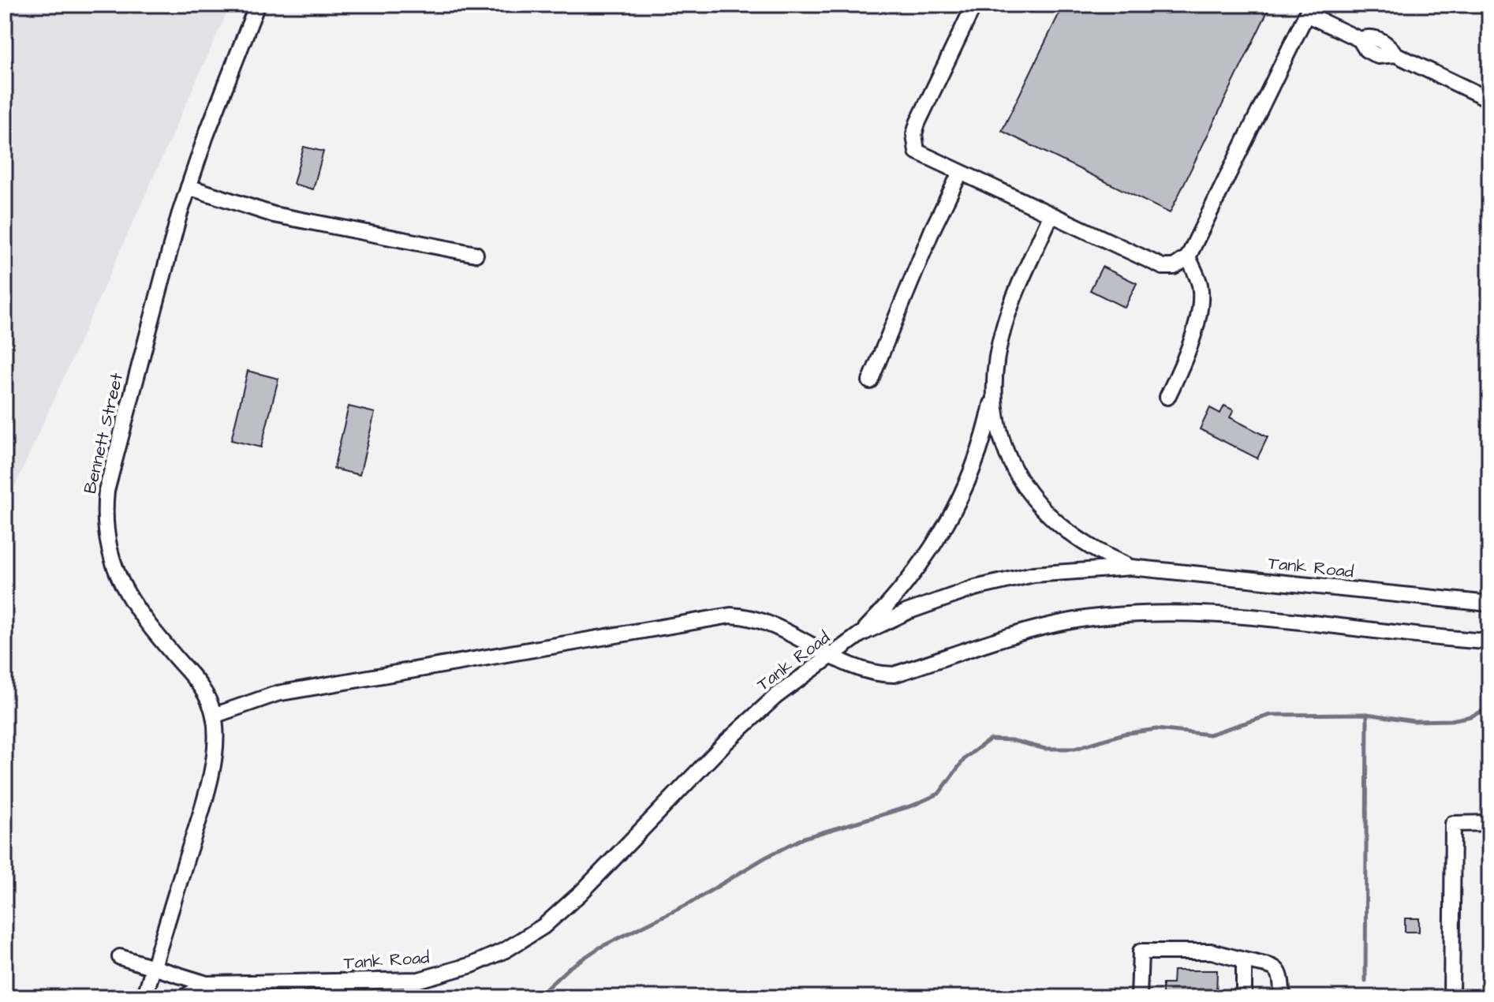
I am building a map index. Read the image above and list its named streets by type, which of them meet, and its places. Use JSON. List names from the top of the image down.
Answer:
{
  "streets": {
    "street": ["Bennett Street", "Tank Road"]
  },
  "crossings": [
    ["Bennett Street", "Tank Road"]
  ]
}
